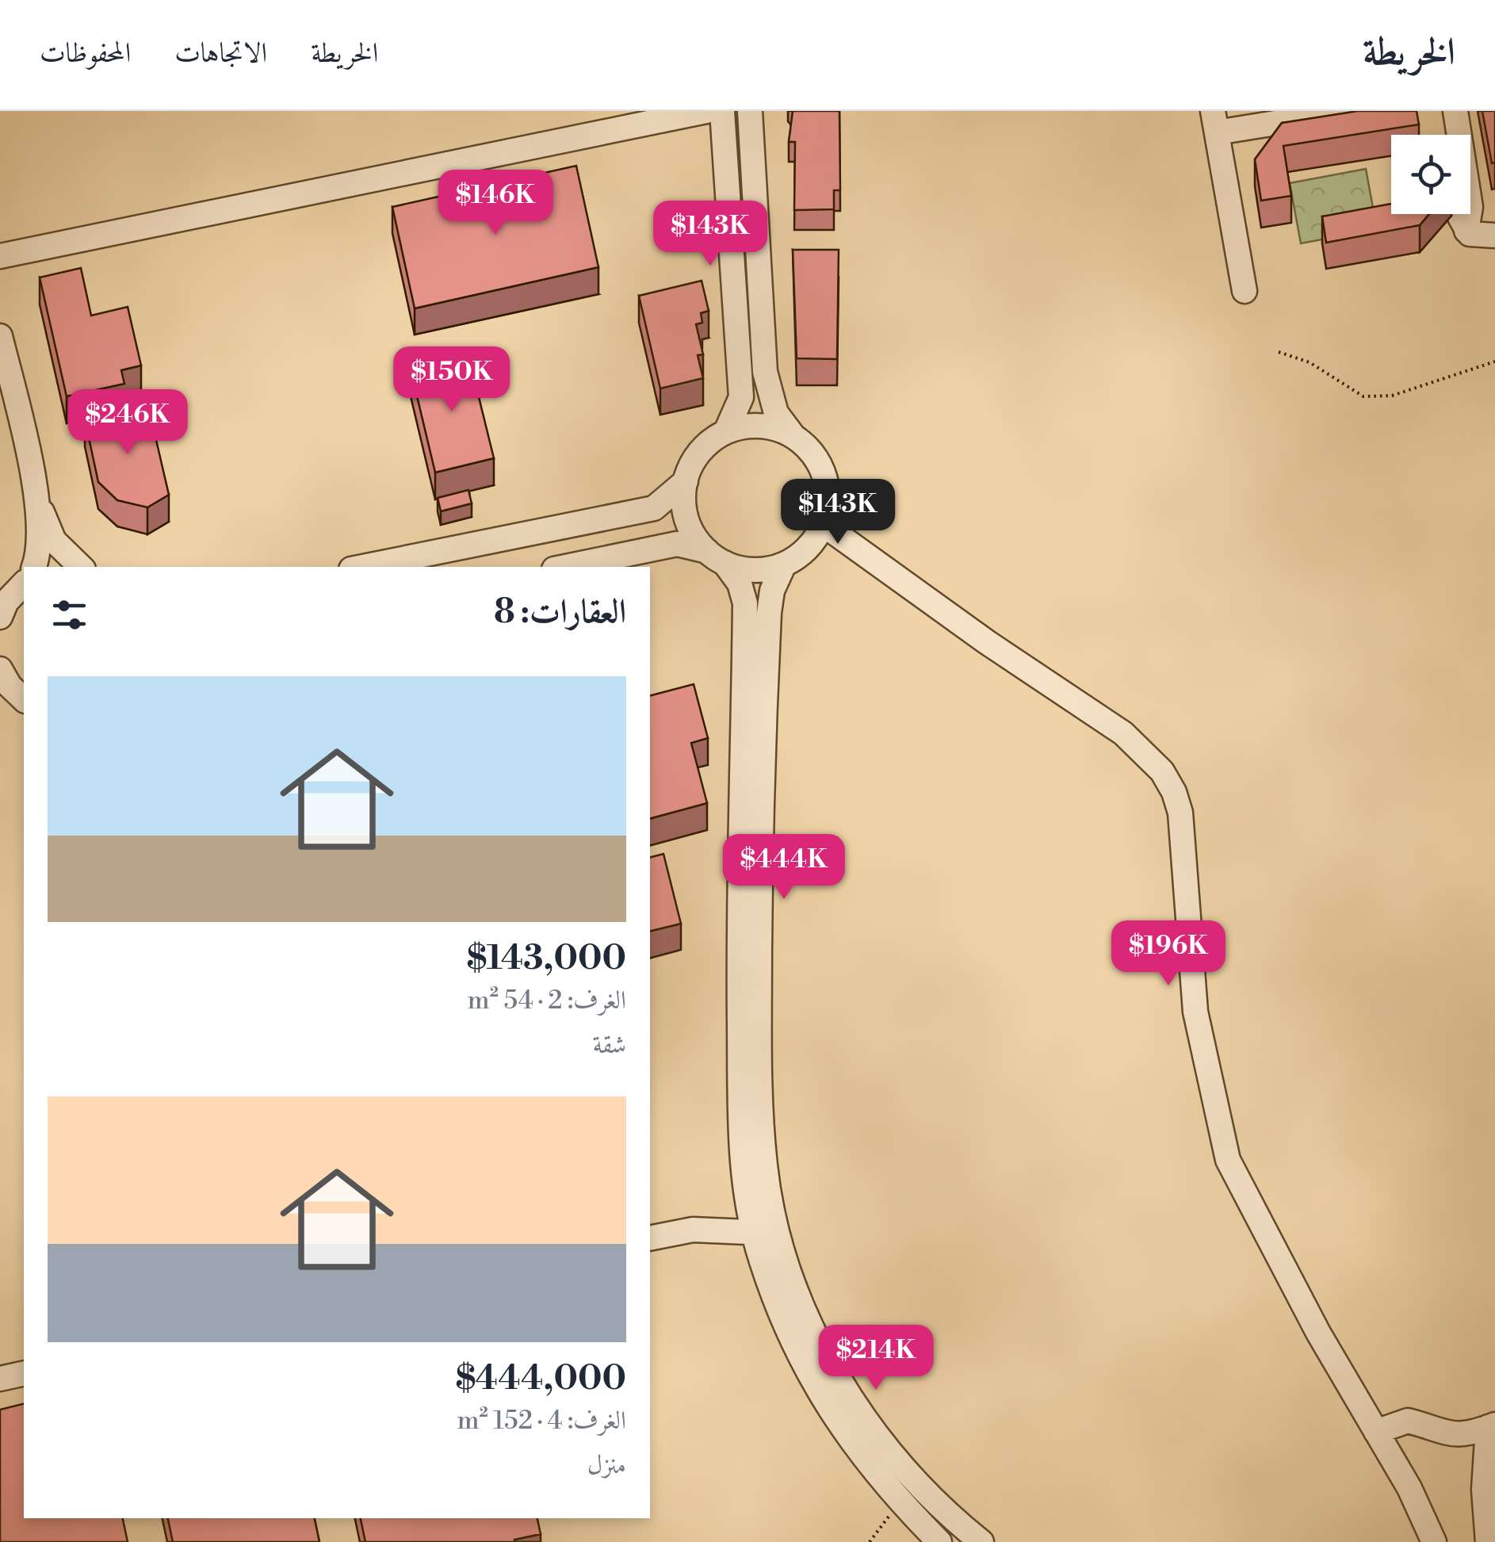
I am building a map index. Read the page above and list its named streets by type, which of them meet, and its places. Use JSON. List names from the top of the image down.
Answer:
{
  "page": {
    "header": "الخريطة",
    "nav": ["الخريطة", "الاتجاهات", "المحفوظات"],
    "price": [
      "$146K",
      "$143K",
      "$150K",
      "$246K",
      "$143K",
      "$444K",
      "$196K",
      "$214K"
    ],
    "heading": "العقارات: 8",
    "list": [
      {
        "name": "$143,000",
        "note": "الغرف: 2 · 54 m² · شقة"
      },
      {
        "name": "$444,000",
        "note": "الغرف: 4 · 152 m² · منزل"
      }
    ]
  }
}
